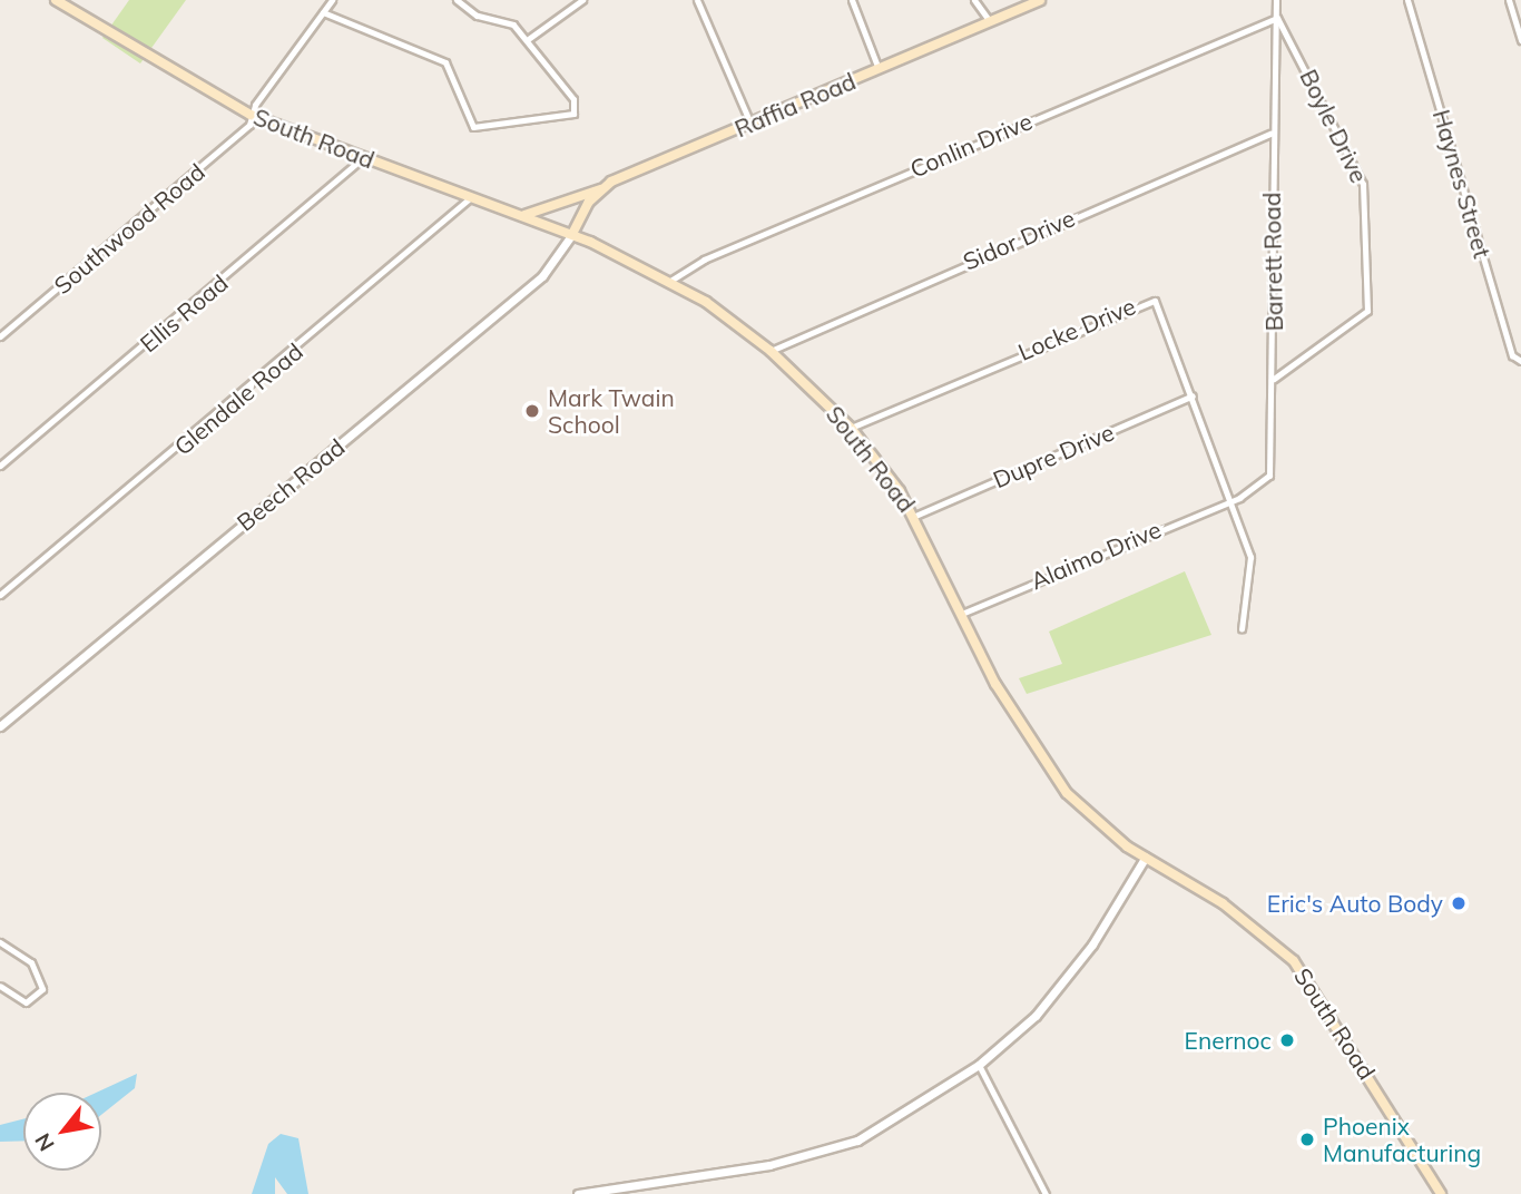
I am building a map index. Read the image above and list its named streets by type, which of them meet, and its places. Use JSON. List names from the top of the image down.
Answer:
{
  "streets": {
    "main road": ["Raffia Road", "South Road"],
    "street": [
      "Boyle Drive",
      "Conlin Drive",
      "Haynes Street",
      "Southwood Road",
      "Sidor Drive",
      "Barrett Road",
      "Ellis Road",
      "Locke Drive",
      "Glendale Road",
      "Dupre Drive",
      "Beech Road",
      "Alaimo Drive"
    ]
  },
  "crossings": [
    ["Raffia Road", "South Road"],
    ["Boyle Drive", "Conlin Drive"],
    ["Boyle Drive", "Barrett Road"],
    ["South Road", "Conlin Drive"],
    ["South Road", "Southwood Road"],
    ["South Road", "Sidor Drive"],
    ["South Road", "Ellis Road"],
    ["South Road", "Locke Drive"],
    ["South Road", "Glendale Road"],
    ["South Road", "Dupre Drive"],
    ["South Road", "Beech Road"],
    ["South Road", "Alaimo Drive"],
    ["Conlin Drive", "Barrett Road"],
    ["Sidor Drive", "Barrett Road"],
    ["Barrett Road", "Locke Drive"],
    ["Barrett Road", "Alaimo Drive"],
    ["Locke Drive", "Dupre Drive"],
    ["Locke Drive", "Alaimo Drive"]
  ],
  "places": [
    "Mark Twain School",
    "Eric's Auto Body",
    "Enernoc",
    "Phoenix Manufacturing"
  ],
  "north": "bottom left"
}
